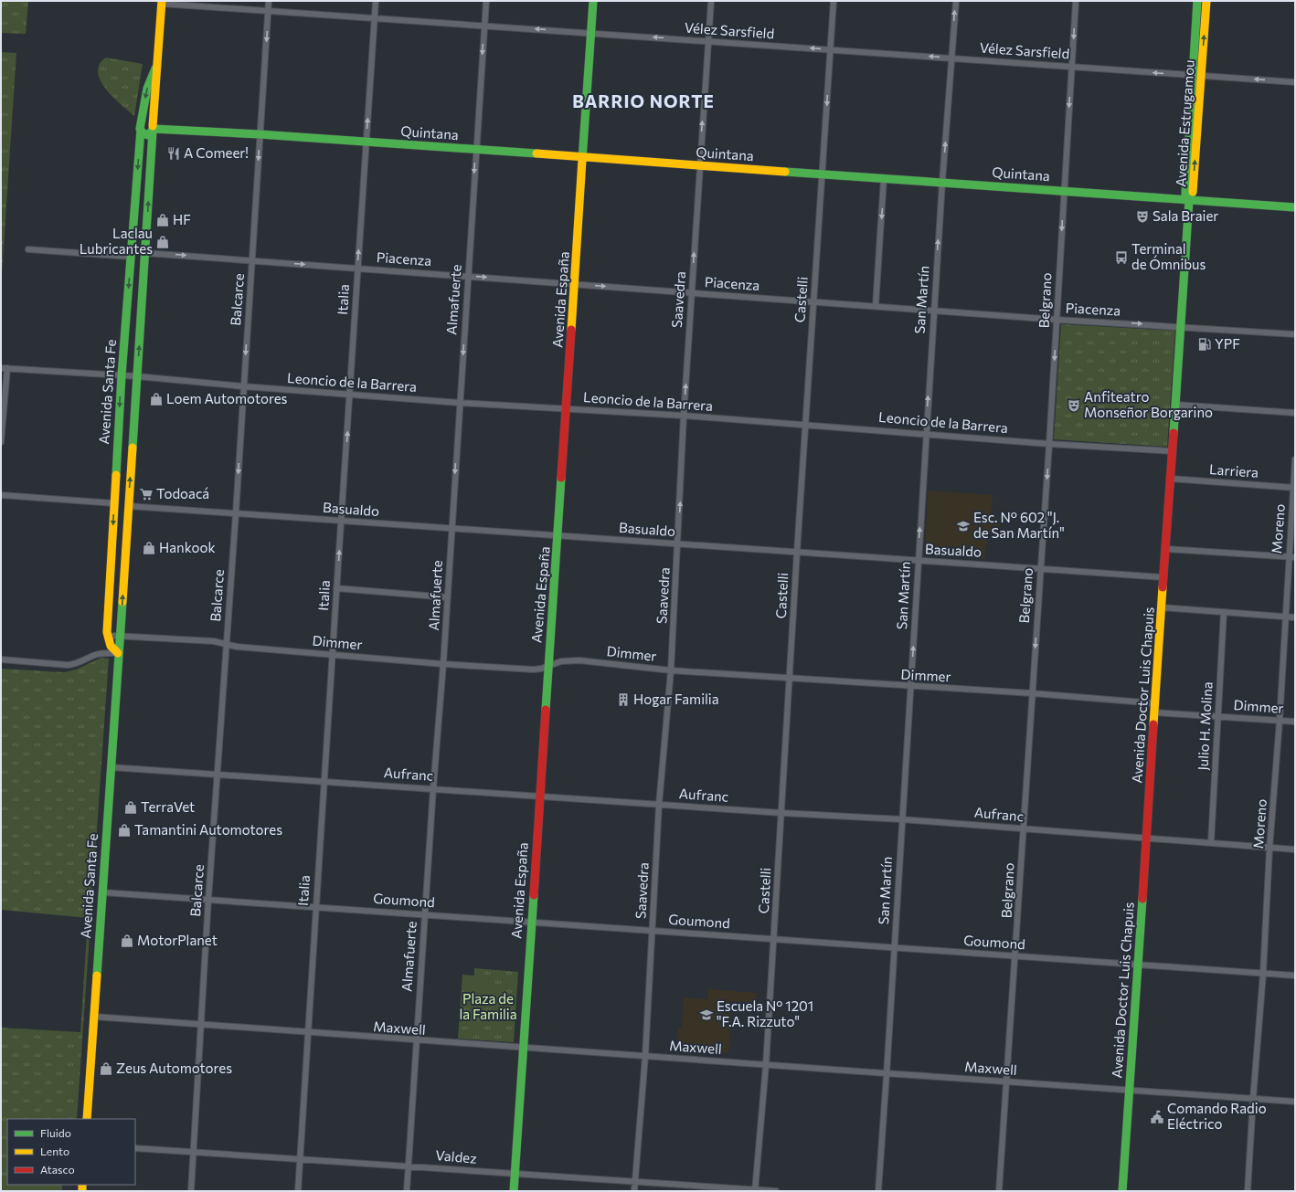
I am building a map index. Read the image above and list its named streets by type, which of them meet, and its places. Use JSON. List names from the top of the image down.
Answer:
{
  "streets": {
    "main road": [
      "Avenida Estrugamou",
      "Quintana",
      "Avenida España",
      "Avenida Santa Fe",
      "Avenida Doctor Luis Chapuis"
    ],
    "street": [
      "Vélez Sarsfield",
      "Piacenza",
      "Balcarce",
      "Italia",
      "Almafuerte",
      "Saavedra",
      "Castelli",
      "San Martín",
      "Belgrano",
      "Leoncio de la Barrera",
      "Larriera",
      "Basualdo",
      "Moreno",
      "Dimmer",
      "Julio H. Molina",
      "Aufranc",
      "Goumond",
      "Maxwell",
      "Valdez"
    ]
  },
  "crossings": [
    ["Vélez Sarsfield", "Avenida Estrugamou"],
    ["Vélez Sarsfield", "Balcarce"],
    ["Vélez Sarsfield", "Italia"],
    ["Vélez Sarsfield", "Almafuerte"],
    ["Vélez Sarsfield", "Avenida España"],
    ["Vélez Sarsfield", "Saavedra"],
    ["Vélez Sarsfield", "Castelli"],
    ["Vélez Sarsfield", "San Martín"],
    ["Vélez Sarsfield", "Belgrano"],
    ["Vélez Sarsfield", "Avenida Santa Fe"],
    ["Avenida Estrugamou", "Quintana"],
    ["Avenida Estrugamou", "Avenida Doctor Luis Chapuis"],
    ["Quintana", "Balcarce"],
    ["Quintana", "Italia"],
    ["Quintana", "Almafuerte"],
    ["Quintana", "Avenida España"],
    ["Quintana", "Saavedra"],
    ["Quintana", "Castelli"],
    ["Quintana", "San Martín"],
    ["Quintana", "Belgrano"],
    ["Quintana", "Avenida Santa Fe"],
    ["Quintana", "Avenida Doctor Luis Chapuis"],
    ["Piacenza", "Balcarce"],
    ["Piacenza", "Italia"],
    ["Piacenza", "Almafuerte"],
    ["Piacenza", "Avenida España"],
    ["Piacenza", "Saavedra"],
    ["Piacenza", "Castelli"],
    ["Piacenza", "San Martín"],
    ["Piacenza", "Belgrano"],
    ["Piacenza", "Avenida Santa Fe"],
    ["Piacenza", "Avenida Doctor Luis Chapuis"],
    ["Balcarce", "Leoncio de la Barrera"],
    ["Balcarce", "Basualdo"],
    ["Balcarce", "Dimmer"],
    ["Balcarce", "Aufranc"],
    ["Balcarce", "Goumond"],
    ["Balcarce", "Maxwell"],
    ["Balcarce", "Valdez"],
    ["Italia", "Leoncio de la Barrera"],
    ["Italia", "Basualdo"],
    ["Italia", "Dimmer"],
    ["Italia", "Aufranc"],
    ["Italia", "Goumond"],
    ["Italia", "Maxwell"],
    ["Italia", "Valdez"],
    ["Almafuerte", "Leoncio de la Barrera"],
    ["Almafuerte", "Basualdo"],
    ["Almafuerte", "Dimmer"],
    ["Almafuerte", "Aufranc"],
    ["Almafuerte", "Goumond"],
    ["Almafuerte", "Maxwell"],
    ["Almafuerte", "Valdez"],
    ["Avenida España", "Leoncio de la Barrera"],
    ["Avenida España", "Basualdo"],
    ["Avenida España", "Dimmer"],
    ["Avenida España", "Aufranc"],
    ["Avenida España", "Goumond"],
    ["Avenida España", "Maxwell"],
    ["Avenida España", "Valdez"],
    ["Saavedra", "Leoncio de la Barrera"],
    ["Saavedra", "Basualdo"],
    ["Saavedra", "Dimmer"],
    ["Saavedra", "Aufranc"],
    ["Saavedra", "Goumond"],
    ["Saavedra", "Maxwell"],
    ["Saavedra", "Valdez"],
    ["Castelli", "Leoncio de la Barrera"],
    ["Castelli", "Basualdo"],
    ["Castelli", "Dimmer"],
    ["Castelli", "Aufranc"],
    ["Castelli", "Goumond"],
    ["Castelli", "Maxwell"],
    ["Castelli", "Valdez"],
    ["San Martín", "Leoncio de la Barrera"],
    ["San Martín", "Basualdo"],
    ["San Martín", "Dimmer"],
    ["San Martín", "Aufranc"],
    ["San Martín", "Goumond"],
    ["San Martín", "Maxwell"],
    ["Belgrano", "Leoncio de la Barrera"],
    ["Belgrano", "Basualdo"],
    ["Belgrano", "Dimmer"],
    ["Belgrano", "Aufranc"],
    ["Belgrano", "Goumond"],
    ["Belgrano", "Maxwell"],
    ["Leoncio de la Barrera", "Avenida Santa Fe"],
    ["Leoncio de la Barrera", "Avenida Doctor Luis Chapuis"],
    ["Avenida Santa Fe", "Basualdo"],
    ["Avenida Santa Fe", "Dimmer"],
    ["Avenida Santa Fe", "Aufranc"],
    ["Avenida Santa Fe", "Goumond"],
    ["Avenida Santa Fe", "Maxwell"],
    ["Larriera", "Moreno"],
    ["Larriera", "Avenida Doctor Luis Chapuis"],
    ["Basualdo", "Avenida Doctor Luis Chapuis"],
    ["Moreno", "Dimmer"],
    ["Moreno", "Aufranc"],
    ["Moreno", "Goumond"],
    ["Moreno", "Maxwell"],
    ["Dimmer", "Avenida Doctor Luis Chapuis"],
    ["Dimmer", "Julio H. Molina"],
    ["Avenida Doctor Luis Chapuis", "Aufranc"],
    ["Avenida Doctor Luis Chapuis", "Goumond"],
    ["Avenida Doctor Luis Chapuis", "Maxwell"],
    ["Julio H. Molina", "Aufranc"]
  ],
  "one_way": [
    "Vélez Sarsfield",
    "Piacenza",
    "Balcarce",
    "Italia",
    "Almafuerte",
    "Saavedra",
    "San Martín",
    "Belgrano"
  ],
  "districts": ["BARRIO NORTE"],
  "parks": ["Plaza de la Familia"],
  "places": {
    "restaurant": ["A Comeer!"],
    "theatre": ["Sala Braier", "Anfiteatro Monseñor Borgarino"],
    "shop": [
      "HF",
      "Laclau Lubricantes",
      "Loem Automotores",
      "Hankook",
      "TerraVet",
      "Tamantini Automotores",
      "MotorPlanet",
      "Zeus Automotores"
    ],
    "bus stop": ["Terminal de Ómnibus"],
    "fuel station": ["YPF"],
    "supermarket": ["Todoacá"],
    "school or university": ["Esc. N° 602 \"J. de San Martín\"", "Escuela N° 1201 \"F.A. Rizzuto\""],
    "building": ["Hogar Familia"],
    "public building": ["Comando Radio Eléctrico"]
  },
  "legend": ["Fluido", "Lento", "Atasco"]
}
